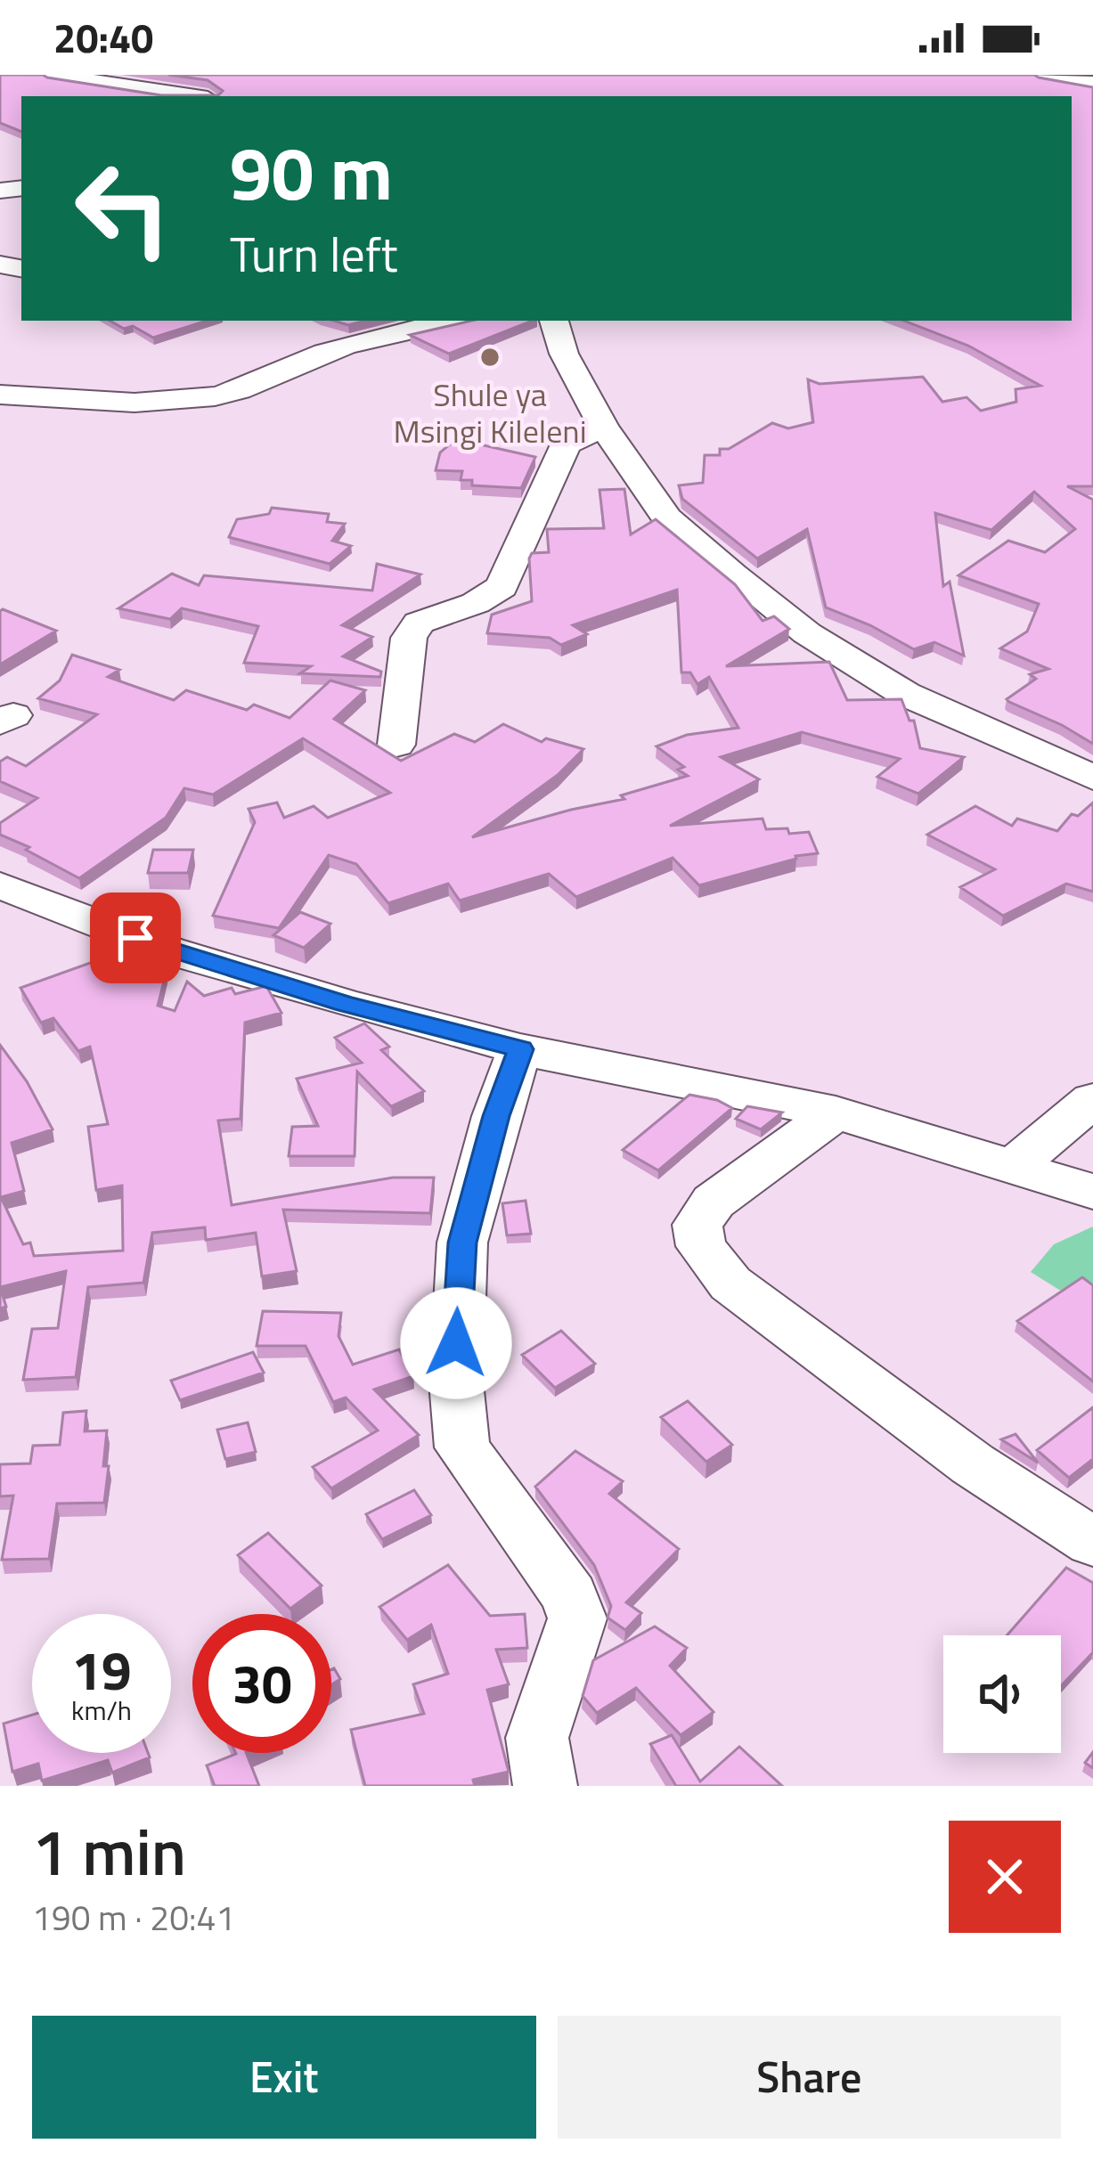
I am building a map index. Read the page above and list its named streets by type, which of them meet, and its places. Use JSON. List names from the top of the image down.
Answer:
{
  "places": ["Shule ya Msingi Kileleni"],
  "page": {
    "status": "20:40",
    "turn": ["90 m", "Turn left"],
    "speed": "19 km/h",
    "limit": "30",
    "heading": ["1 min", "190 m · 20:41"],
    "buttons": ["Exit", "Share"]
  }
}
